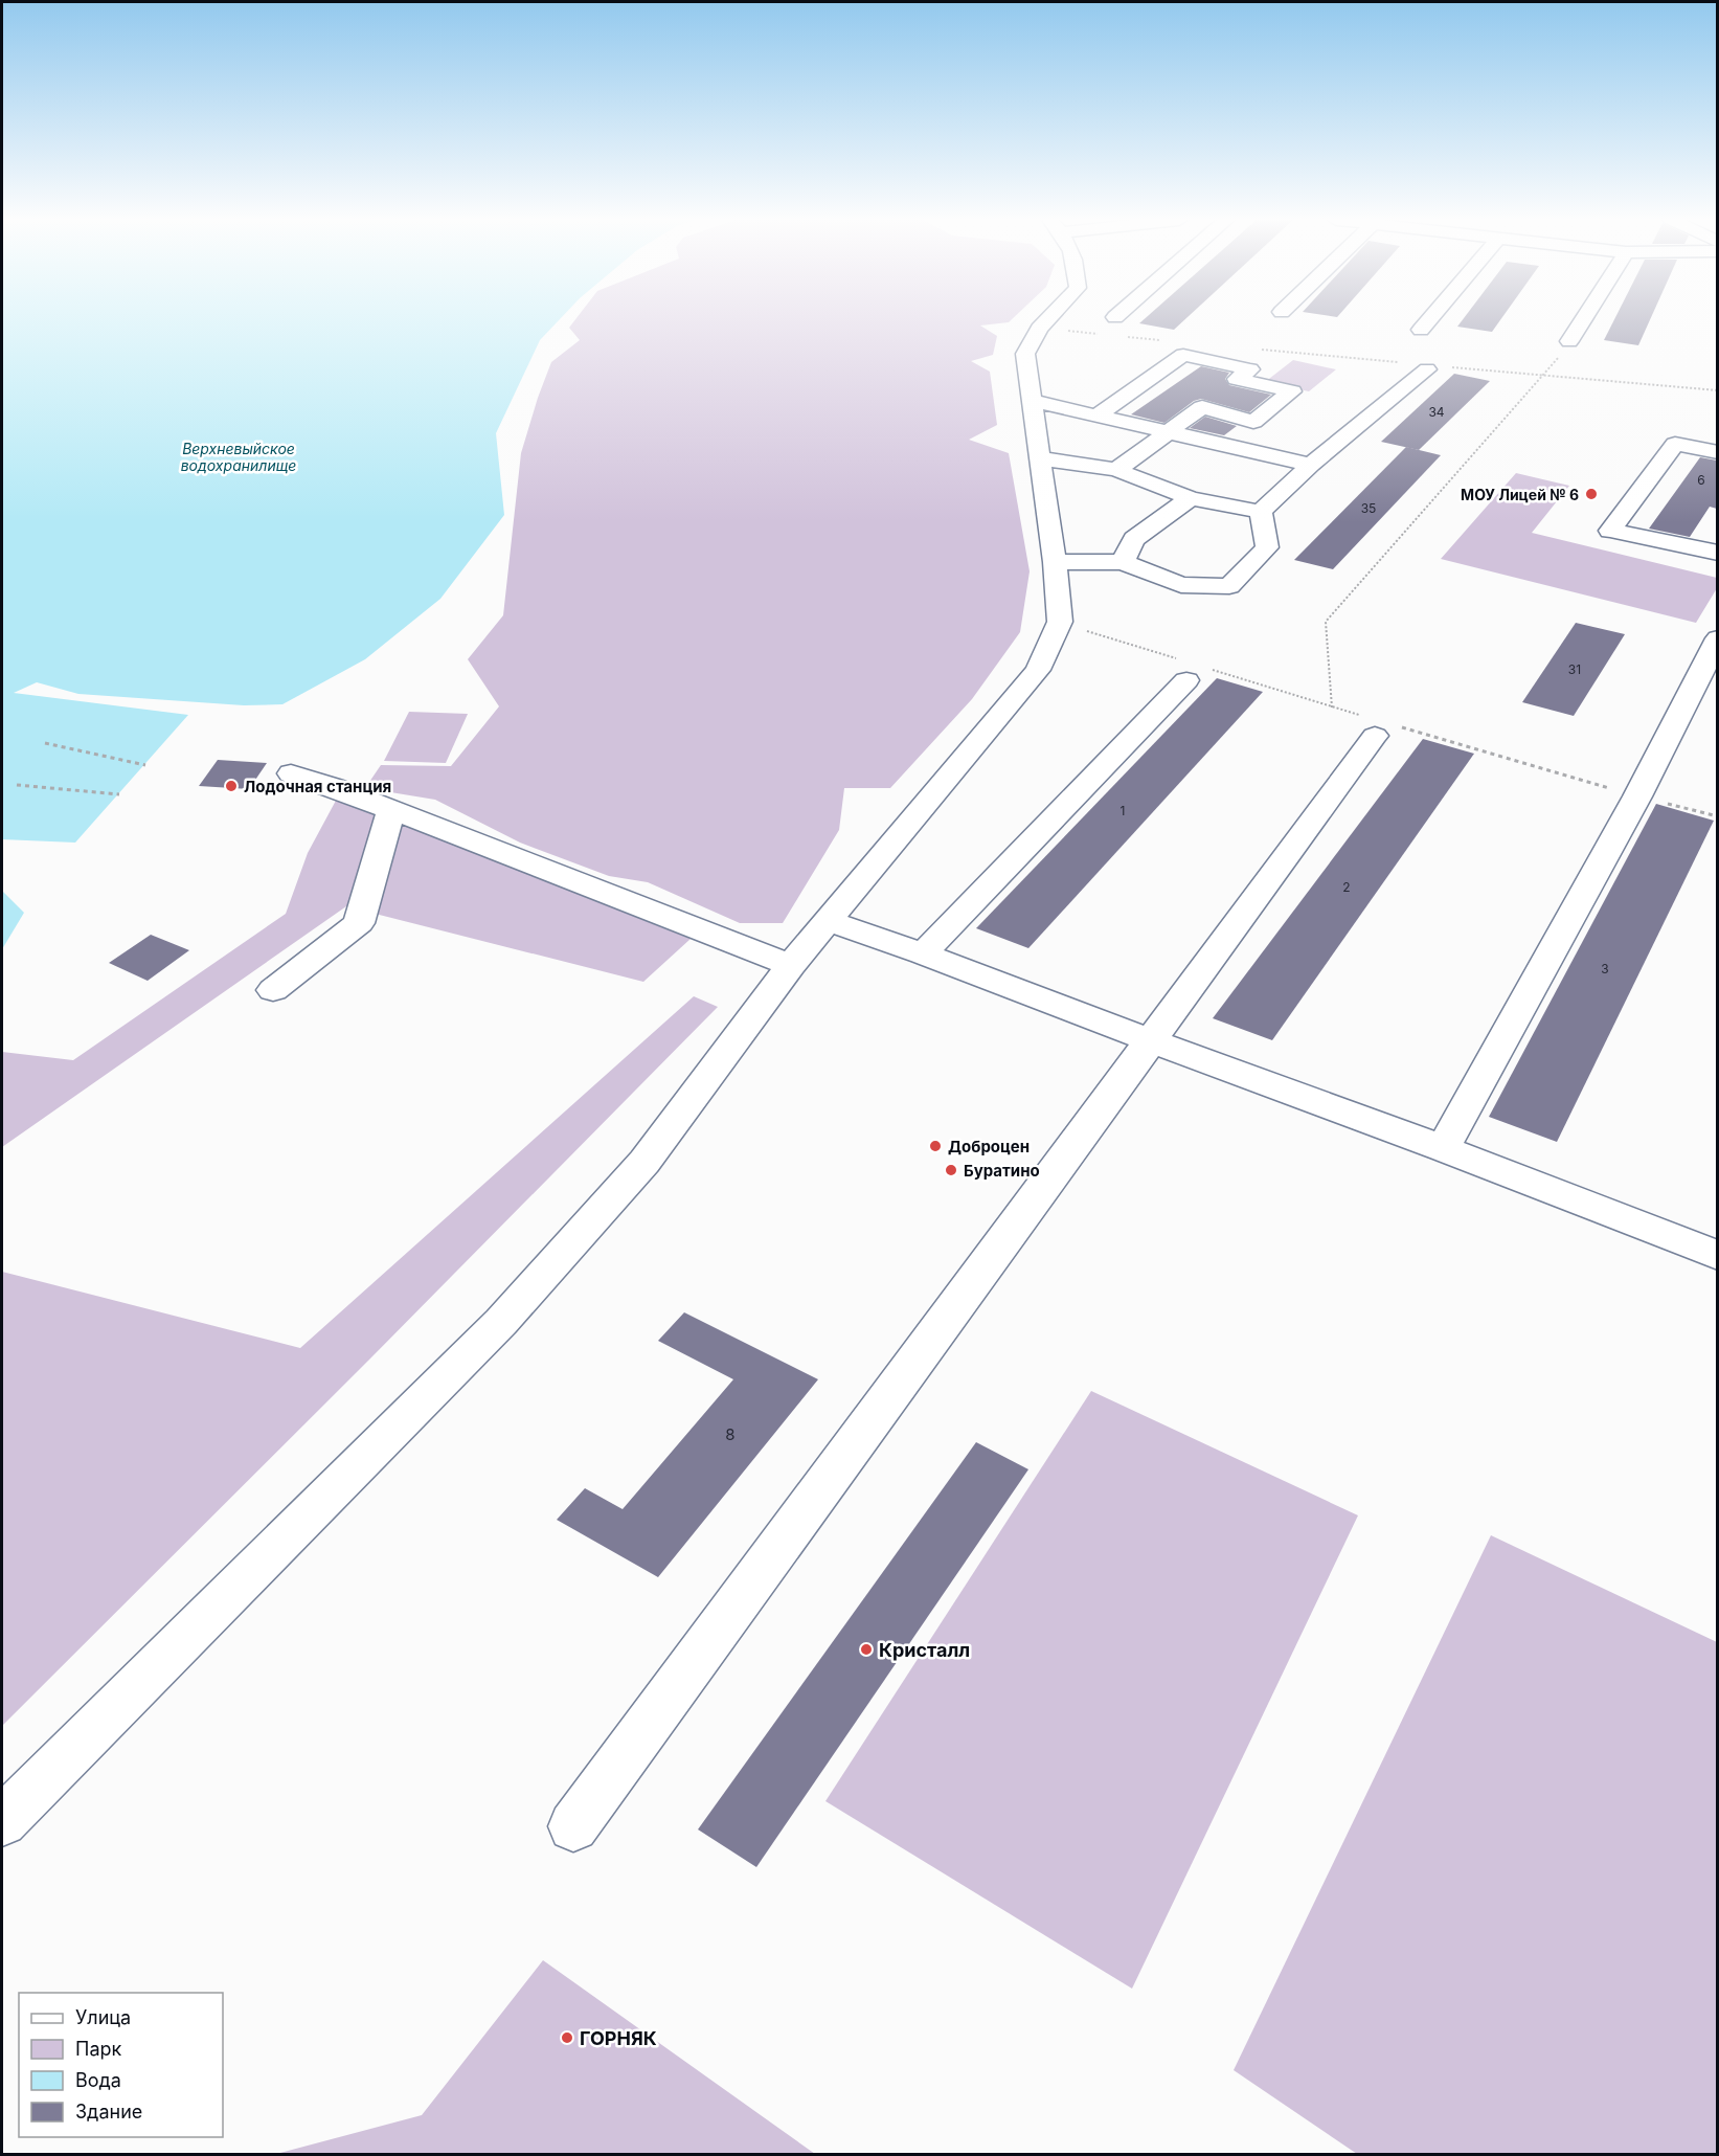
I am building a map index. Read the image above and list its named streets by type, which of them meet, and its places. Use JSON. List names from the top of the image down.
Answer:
{
  "water": ["Верхневыйское водохранилище"],
  "places": [
    "МОУ Лицей № 6",
    "Лодочная станция",
    "Доброцен",
    "Буратино",
    "Кристалл",
    "ГОРНЯК"
  ],
  "house_numbers": [
    "34",
    "6",
    "35",
    "31",
    "1",
    "2",
    "3",
    "8"
  ],
  "legend": [
    "Улица",
    "Парк",
    "Вода",
    "Здание"
  ]
}
